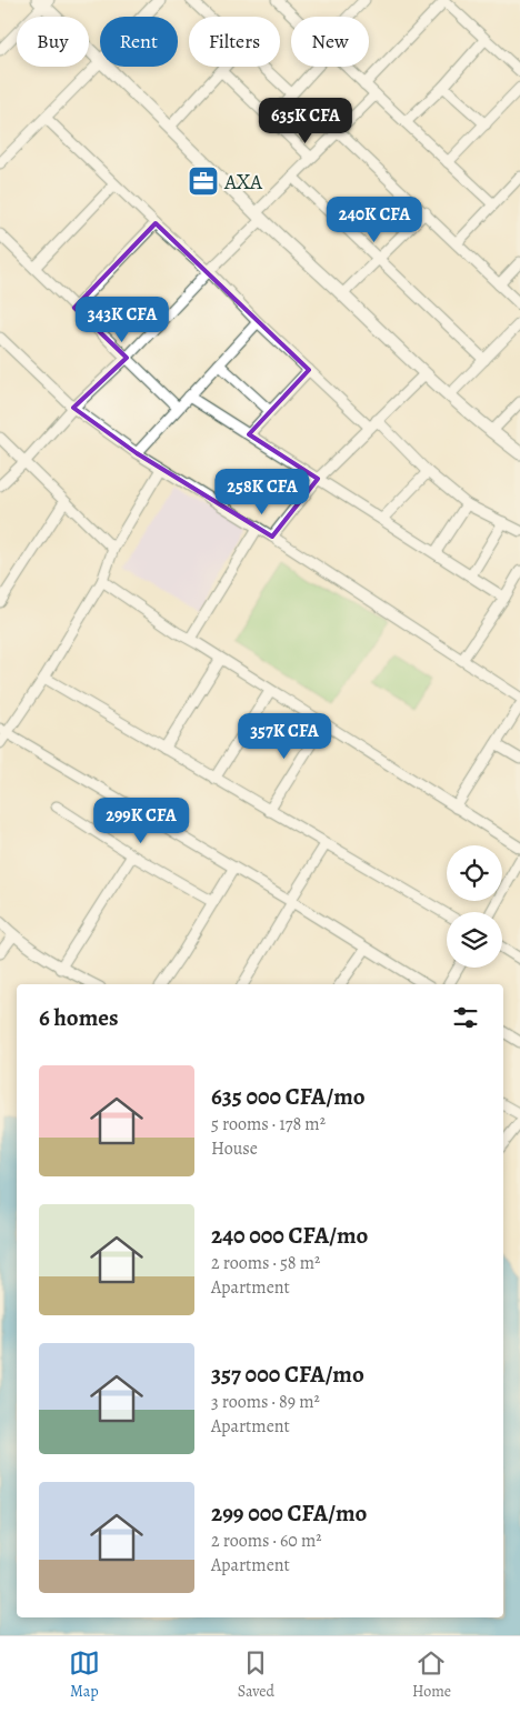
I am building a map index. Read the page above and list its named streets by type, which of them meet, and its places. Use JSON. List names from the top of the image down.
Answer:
{
  "places": {
    "office": ["AXA"]
  },
  "page": {
    "chip": [
      "Buy",
      "Rent",
      "Filters",
      "New"
    ],
    "price": [
      "635K CFA",
      "240K CFA",
      "343K CFA",
      "258K CFA",
      "357K CFA",
      "299K CFA"
    ],
    "heading": "6 homes",
    "list": [
      {
        "name": "635 000 CFA/mo",
        "note": "5 rooms · 178 m² · House"
      },
      {
        "name": "240 000 CFA/mo",
        "note": "2 rooms · 58 m² · Apartment"
      },
      {
        "name": "357 000 CFA/mo",
        "note": "3 rooms · 89 m² · Apartment"
      },
      {
        "name": "299 000 CFA/mo",
        "note": "2 rooms · 60 m² · Apartment"
      }
    ],
    "tabs": ["Map", "Saved", "Home"]
  }
}
